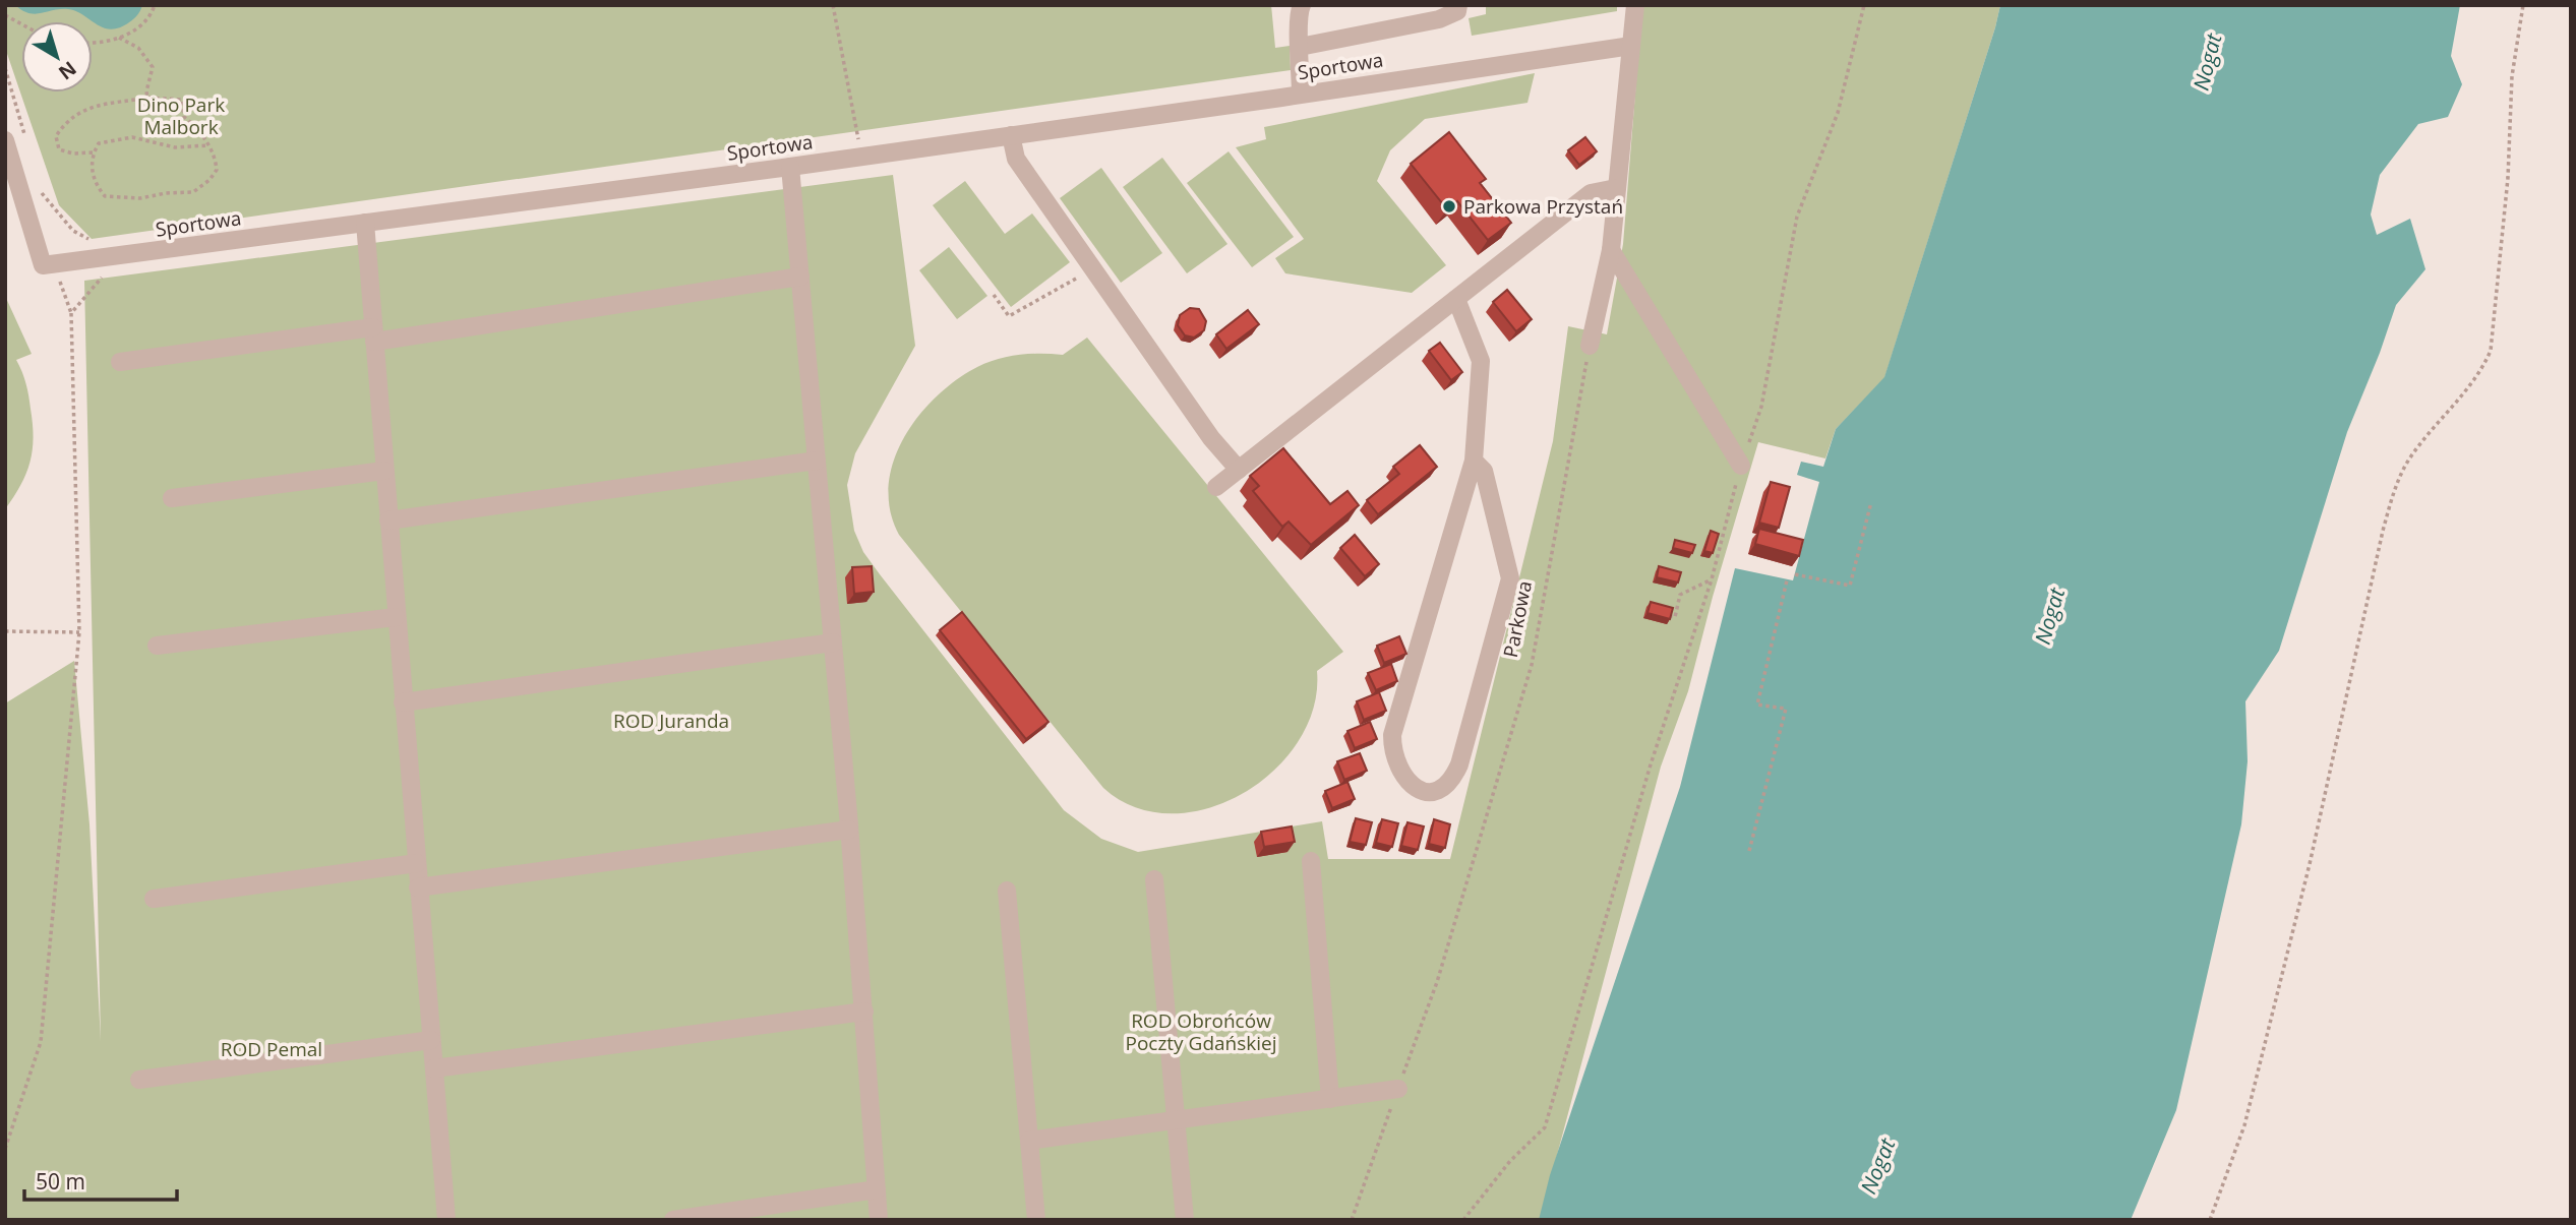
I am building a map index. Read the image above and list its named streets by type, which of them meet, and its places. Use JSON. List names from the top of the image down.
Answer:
{
  "streets": {
    "street": ["Sportowa"],
    "path": ["Parkowa"]
  },
  "water": ["Nogat"],
  "parks": [
    "Dino Park Malbork",
    "ROD Juranda",
    "ROD Obrońców Poczty Gdańskiej",
    "ROD Pemal"
  ],
  "places": ["Parkowa Przystań"],
  "scale_bar": "50 m",
  "north": "bottom right"
}
